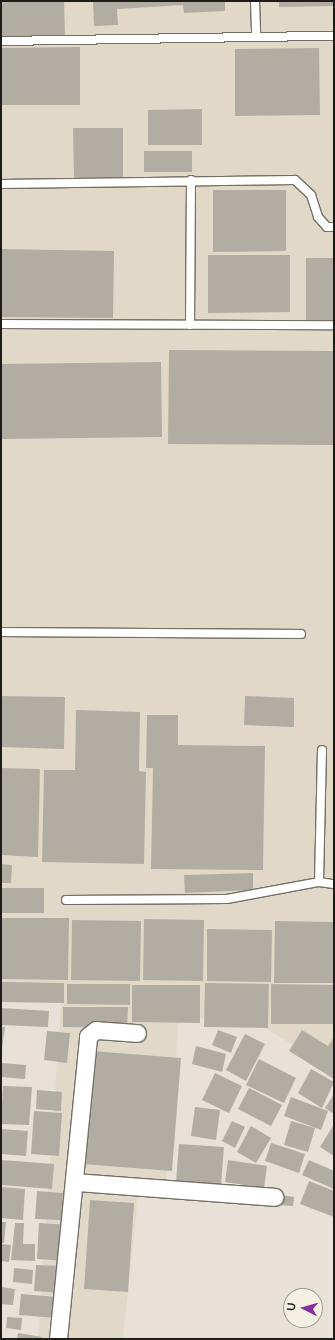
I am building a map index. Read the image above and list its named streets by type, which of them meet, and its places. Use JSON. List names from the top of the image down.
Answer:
{
  "north": "left"
}
